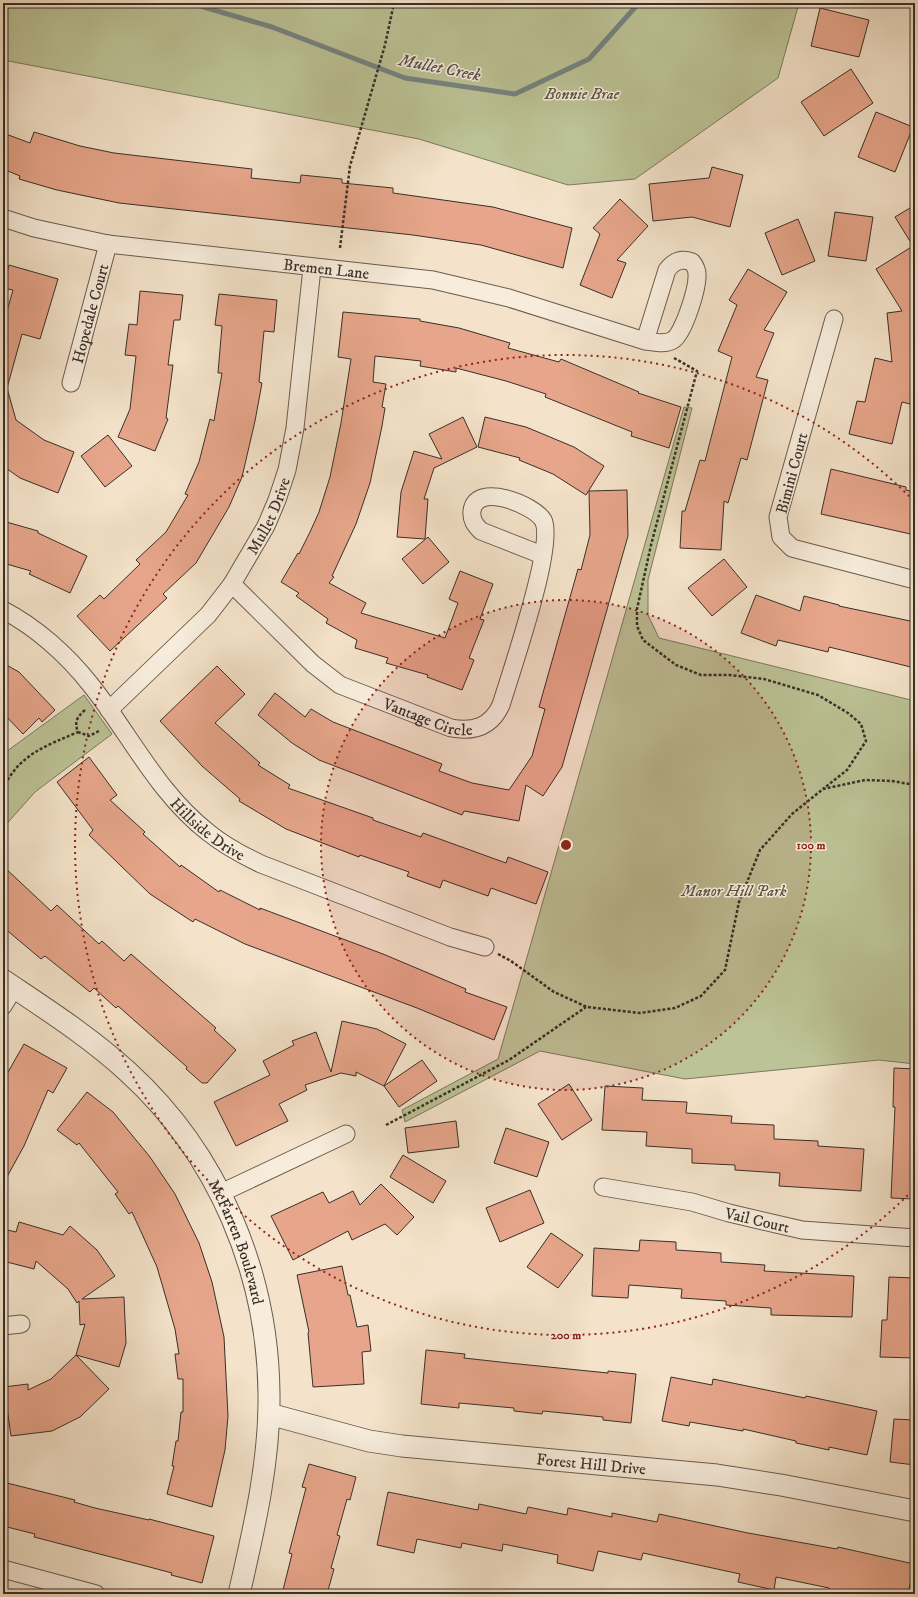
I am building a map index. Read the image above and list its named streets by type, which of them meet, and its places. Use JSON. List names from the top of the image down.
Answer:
{
  "streets": {
    "street": [
      "Bremen Lane",
      "Hopedale Court",
      "Bimini Court",
      "Mullet Drive",
      "Vantage Circle",
      "Hillside Drive",
      "Vail Court",
      "McFarren Boulevard",
      "Forest Hill Drive"
    ]
  },
  "crossings": [
    ["Bremen Lane", "Hopedale Court"],
    ["Bremen Lane", "Mullet Drive"],
    ["Mullet Drive", "Vantage Circle"],
    ["Mullet Drive", "Hillside Drive"],
    ["McFarren Boulevard", "Forest Hill Drive"]
  ],
  "water": ["Mullet Creek"],
  "parks": ["Bonnie Brae", "Manor Hill Park"],
  "rings": ["100 m", "200 m"]
}
